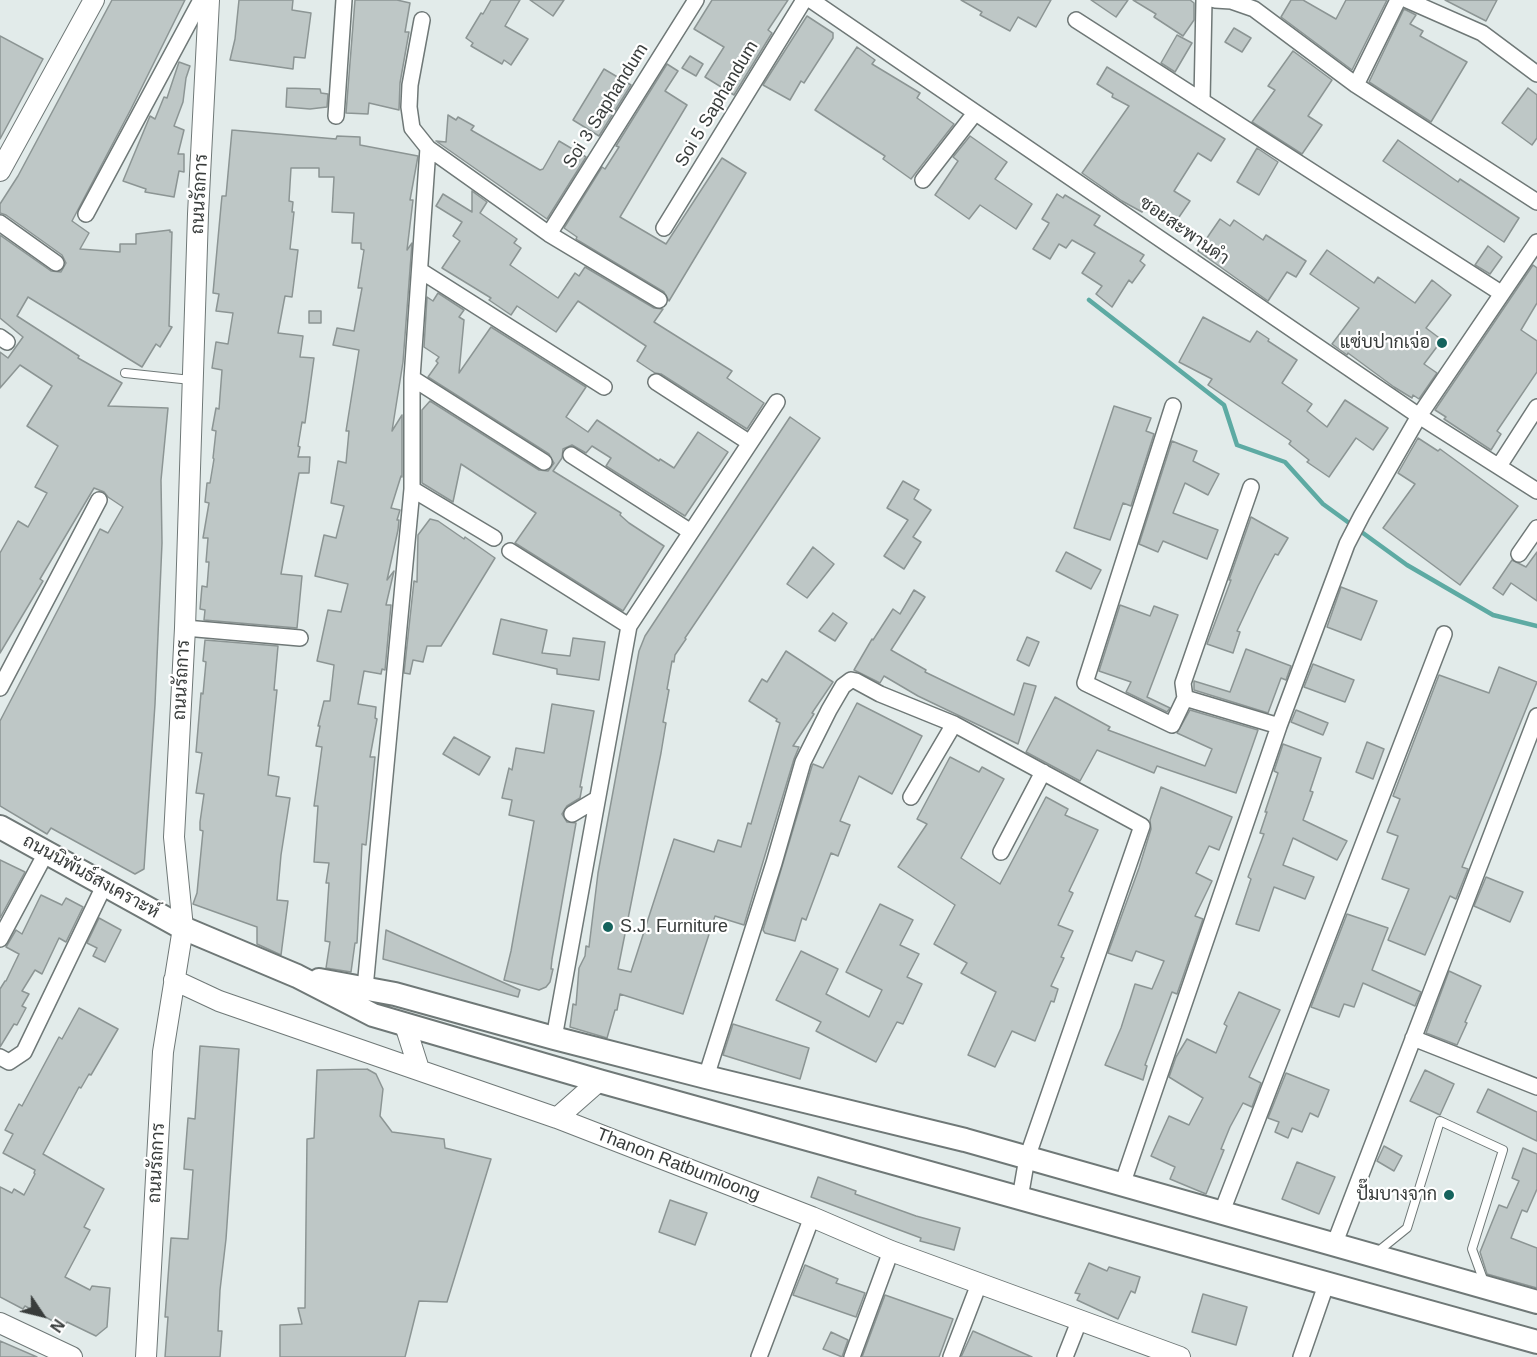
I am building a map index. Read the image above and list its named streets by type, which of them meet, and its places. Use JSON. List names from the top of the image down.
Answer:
{
  "streets": {
    "main road": ["ถนนนิพันธ์สงเคราะห์"],
    "street": [
      "Soi 5 Saphandum",
      "Soi 3 Saphandum",
      "ถนนรัถการ",
      "ซอยสะพานดำ",
      "Thanon Ratbumloong"
    ]
  },
  "crossings": [
    ["ถนนรัถการ", "ถนนนิพันธ์สงเคราะห์"],
    ["ถนนรัถการ", "Thanon Ratbumloong"]
  ],
  "places": ["แซ่บปากเจ่อ", "S.J. Furniture", "ปั๊มบางจาก"],
  "north": "bottom right"
}
